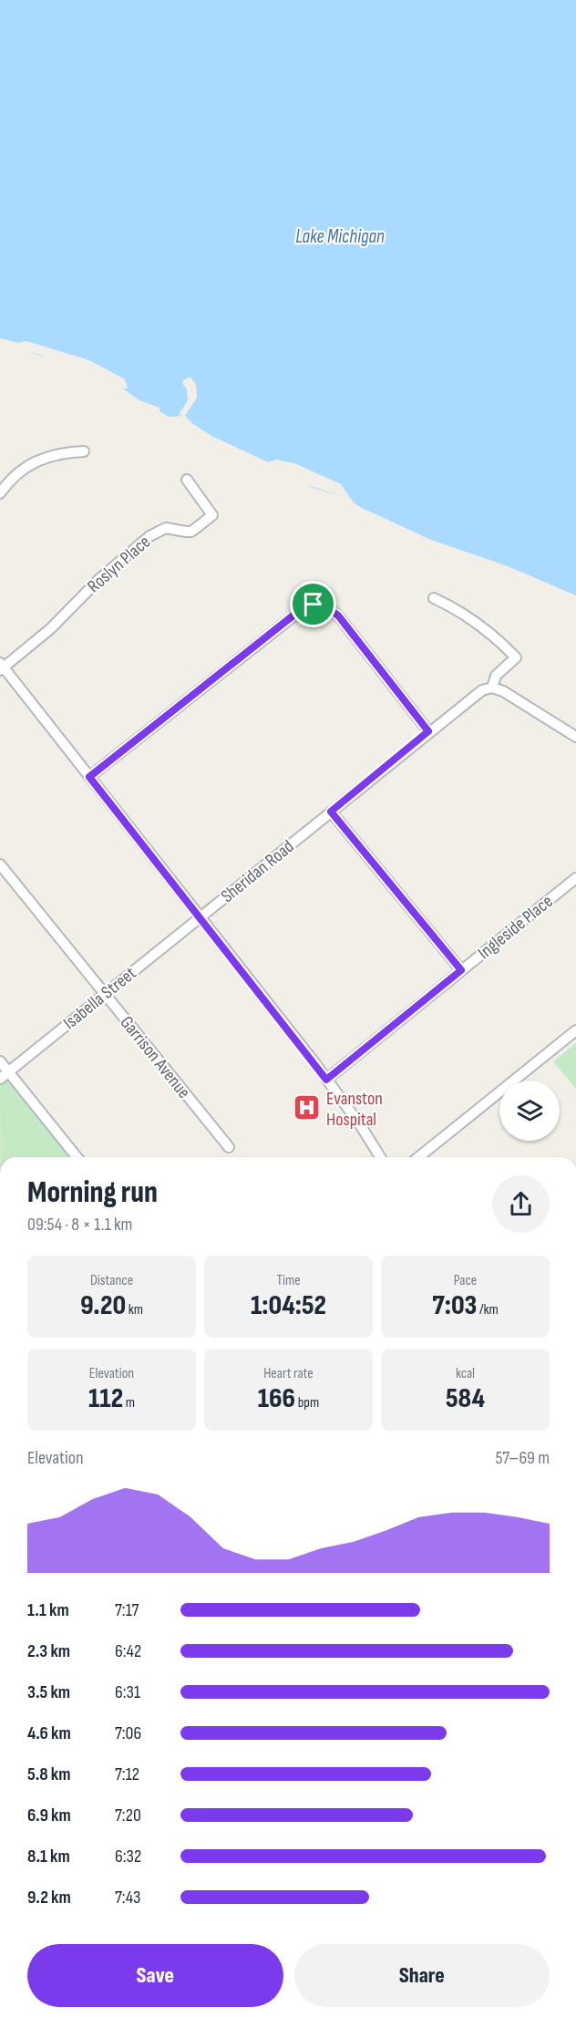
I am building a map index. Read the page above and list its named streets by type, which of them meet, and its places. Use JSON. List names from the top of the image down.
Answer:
{
  "streets": {
    "street": [
      "Roslyn Place",
      "Sheridan Road",
      "Ingleside Place",
      "Isabella Street",
      "Garrison Avenue"
    ]
  },
  "crossings": [
    ["Sheridan Road", "Isabella Street"],
    ["Isabella Street", "Garrison Avenue"]
  ],
  "water": ["Lake Michigan"],
  "places": {
    "hospital": ["Evanston Hospital"]
  },
  "page": {
    "heading": ["Morning run", "09:54 · 8 × 1.1 km"],
    "stats": [
      ["Distance", "9.20 km"],
      ["Time", "1:04:52"],
      ["Pace", "7:03 /km"],
      ["Elevation", "112 m"],
      ["Heart rate", "166 bpm"],
      ["kcal", "584"]
    ],
    "chart": ["Elevation", "57–69 m"],
    "list": [
      {
        "name": "1.1 km",
        "note": "7:17"
      },
      {
        "name": "2.3 km",
        "note": "6:42"
      },
      {
        "name": "3.5 km",
        "note": "6:31"
      },
      {
        "name": "4.6 km",
        "note": "7:06"
      },
      {
        "name": "5.8 km",
        "note": "7:12"
      },
      {
        "name": "6.9 km",
        "note": "7:20"
      },
      {
        "name": "8.1 km",
        "note": "6:32"
      },
      {
        "name": "9.2 km",
        "note": "7:43"
      }
    ],
    "buttons": ["Save", "Share"]
  }
}
